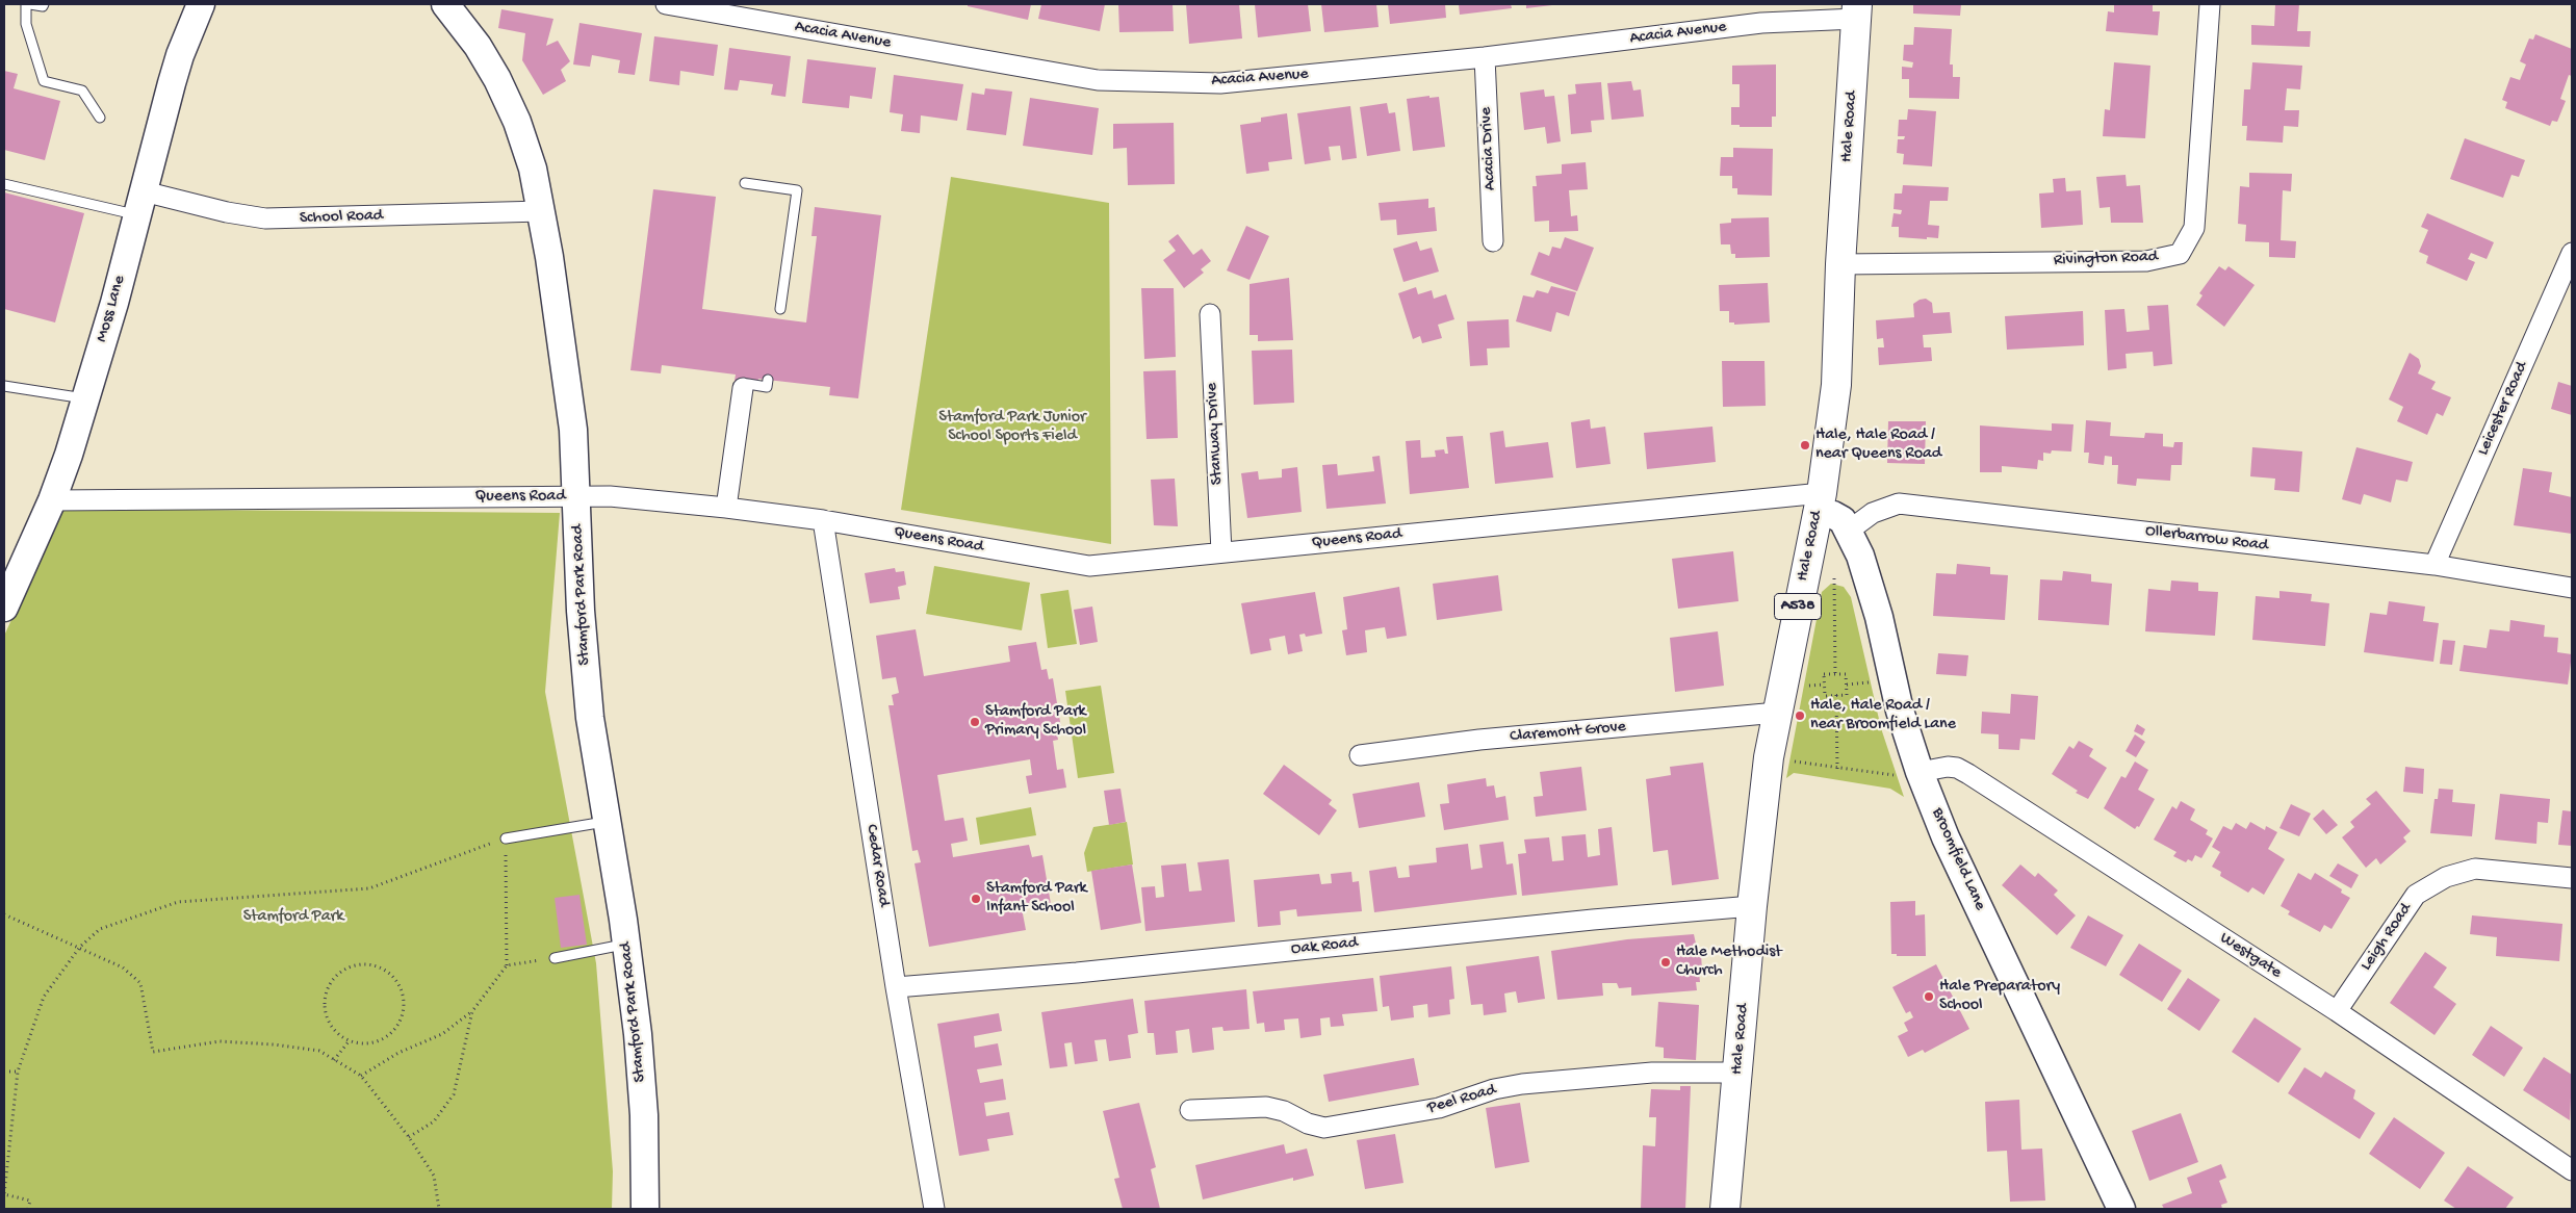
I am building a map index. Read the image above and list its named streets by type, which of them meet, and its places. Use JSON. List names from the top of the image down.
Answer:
{
  "streets": {
    "main road": ["Hale Road", "A538"],
    "street": [
      "Acacia Avenue",
      "Acacia Drive",
      "School Road",
      "Rivington Road",
      "Moss Lane",
      "Leicester Road",
      "Stanway Drive",
      "Queens Road",
      "Ollerbarrow Road",
      "Stamford Park Road",
      "Claremont Grove",
      "Broomfield Lane",
      "Cedar Road",
      "Leigh Road",
      "Oak Road",
      "Westgate",
      "Peel Road"
    ]
  },
  "crossings": [
    ["Acacia Avenue", "Hale Road"],
    ["Acacia Avenue", "Acacia Drive"],
    ["Hale Road", "Rivington Road"],
    ["Hale Road", "Queens Road"],
    ["Hale Road", "Claremont Grove"],
    ["Hale Road", "Broomfield Lane"],
    ["Hale Road", "Oak Road"],
    ["Hale Road", "Peel Road"],
    ["School Road", "Moss Lane"],
    ["School Road", "Stamford Park Road"],
    ["Moss Lane", "Queens Road"],
    ["Leicester Road", "Ollerbarrow Road"],
    ["Stanway Drive", "Queens Road"],
    ["Queens Road", "Stamford Park Road"],
    ["Queens Road", "Broomfield Lane"],
    ["Queens Road", "Cedar Road"],
    ["Ollerbarrow Road", "Broomfield Lane"],
    ["Broomfield Lane", "Westgate"],
    ["Cedar Road", "Oak Road"],
    ["Leigh Road", "Westgate"]
  ],
  "parks": ["Stamford Park Junior School Sports Field", "Stamford Park"],
  "places": [
    "Hale, Hale Road / near Queens Road",
    "Hale, Hale Road / near Broomfield Lane",
    "Stamford Park Primary School",
    "Stamford Park Infant School",
    "Hale Methodist Church",
    "Hale Preparatory School"
  ]
}
